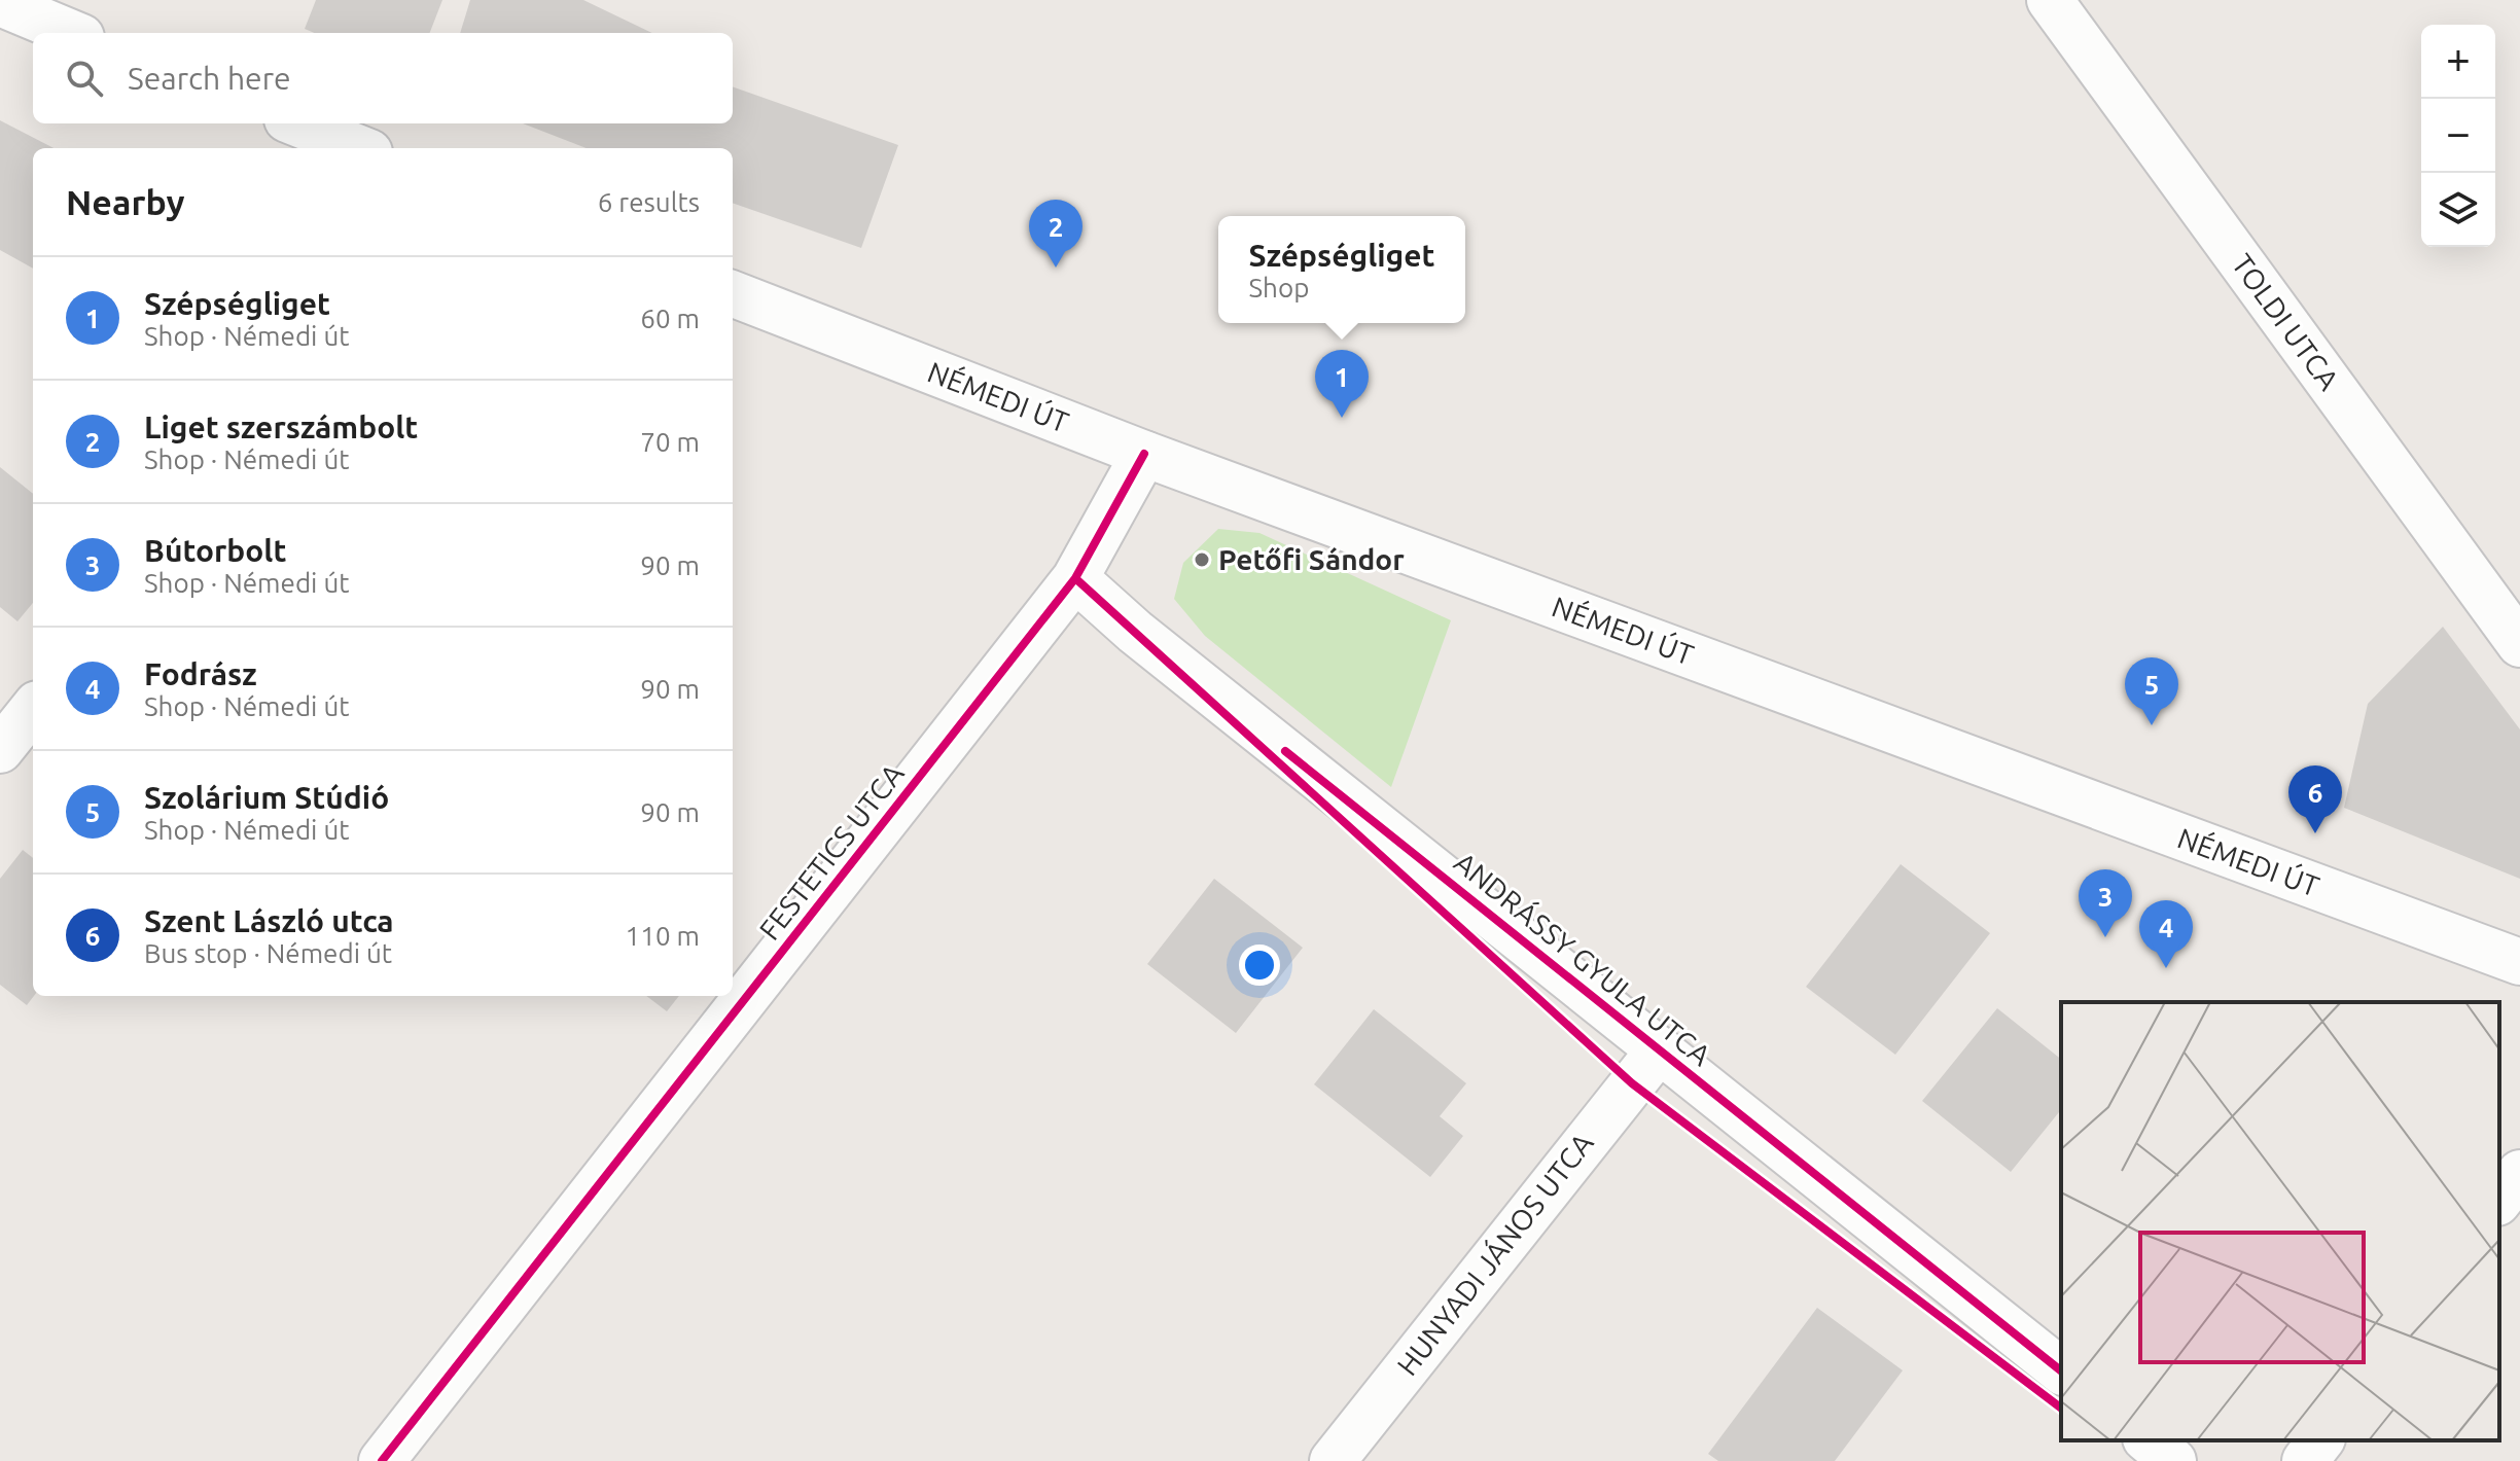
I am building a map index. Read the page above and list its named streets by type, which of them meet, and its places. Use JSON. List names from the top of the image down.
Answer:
{
  "streets": {
    "street": [
      "TOLDI UTCA",
      "NÉMEDI ÚT",
      "FESTETICS UTCA",
      "ANDRÁSSY GYULA UTCA",
      "HUNYADI JÁNOS UTCA"
    ]
  },
  "crossings": [
    ["NÉMEDI ÚT", "FESTETICS UTCA"],
    ["FESTETICS UTCA", "ANDRÁSSY GYULA UTCA"],
    ["ANDRÁSSY GYULA UTCA", "HUNYADI JÁNOS UTCA"]
  ],
  "places": ["Petőfi Sándor"],
  "page": {
    "map_buttons": ["+", "−"],
    "search": "Search here",
    "heading": ["Nearby", "6 results"],
    "pins": [
      "2",
      "1",
      "5",
      "6",
      "3",
      "4"
    ],
    "popup": ["Szépségliget", "Shop"],
    "list": [
      {
        "mark": "1",
        "name": "Szépségliget",
        "note": "Shop · Némedi út",
        "value": "60 m"
      },
      {
        "mark": "2",
        "name": "Liget szerszámbolt",
        "note": "Shop · Némedi út",
        "value": "70 m"
      },
      {
        "mark": "3",
        "name": "Bútorbolt",
        "note": "Shop · Némedi út",
        "value": "90 m"
      },
      {
        "mark": "4",
        "name": "Fodrász",
        "note": "Shop · Némedi út",
        "value": "90 m"
      },
      {
        "mark": "5",
        "name": "Szolárium Stúdió",
        "note": "Shop · Némedi út",
        "value": "90 m"
      },
      {
        "mark": "6",
        "name": "Szent László utca",
        "note": "Bus stop · Némedi út",
        "value": "110 m"
      }
    ]
  }
}
